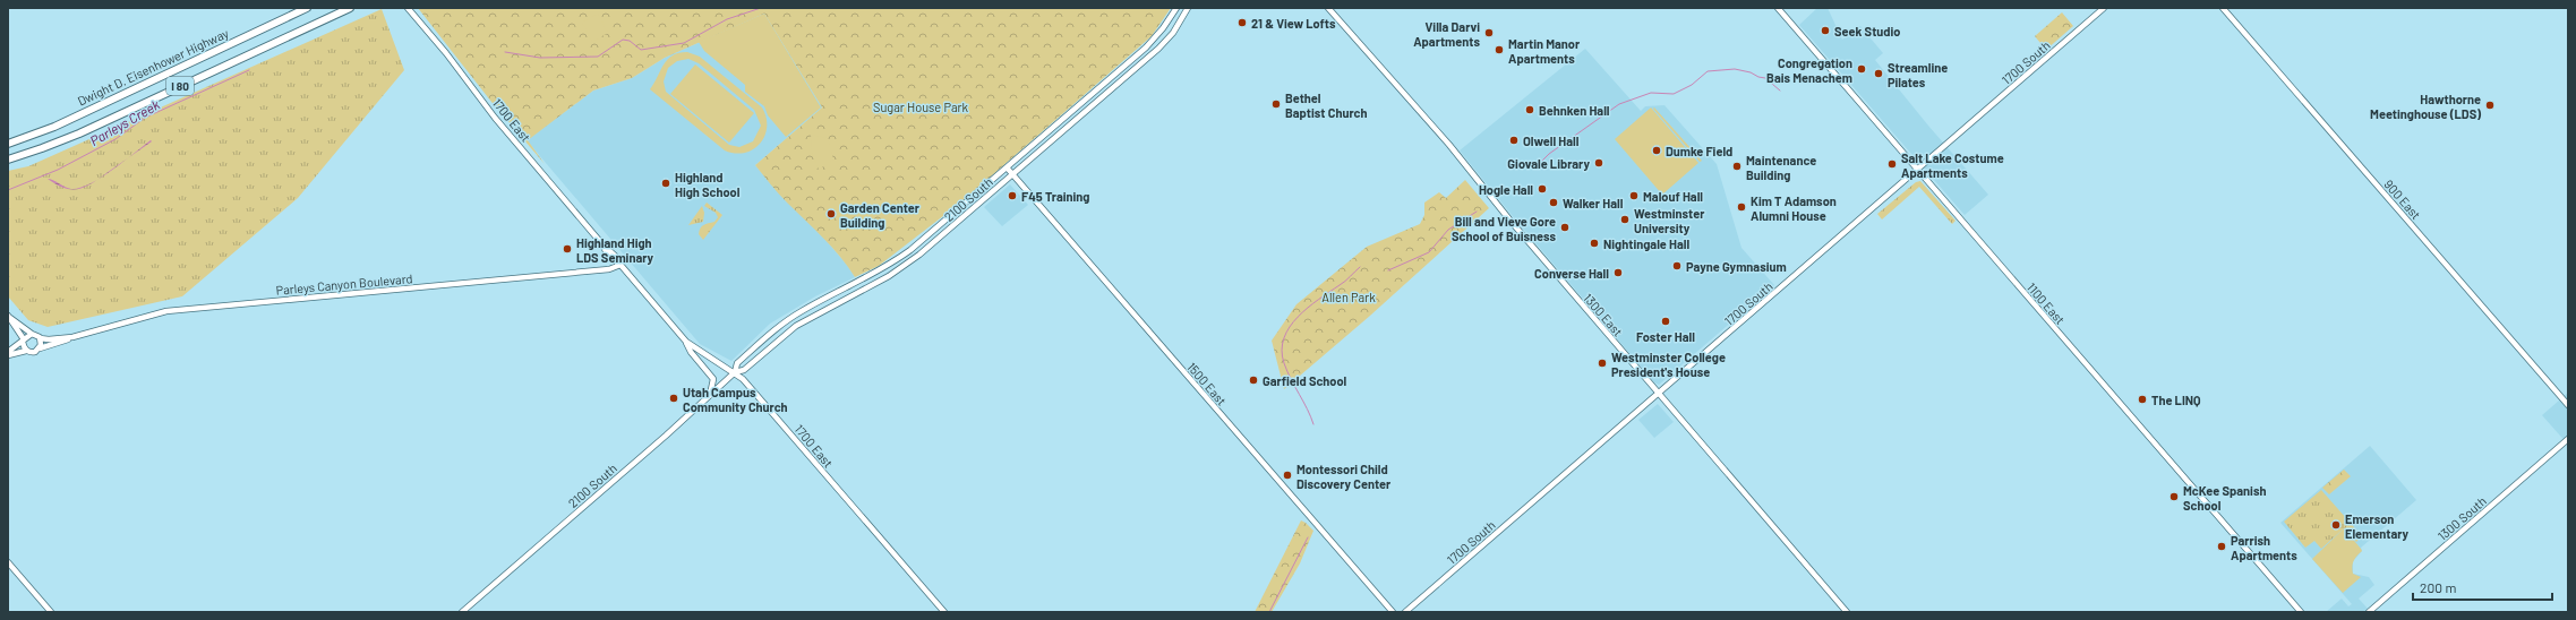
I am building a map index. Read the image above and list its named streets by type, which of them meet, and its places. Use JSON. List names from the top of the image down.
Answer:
{
  "streets": {
    "highway": ["Dwight D. Eisenhower Highway", "I 80"],
    "street": [
      "1700 South",
      "1700 East",
      "2100 South",
      "900 East",
      "Parleys Canyon Boulevard",
      "1100 East",
      "1300 East",
      "1500 East",
      "1300 South"
    ]
  },
  "crossings": [
    ["1700 South", "1100 East"],
    ["1700 South", "1300 East"],
    ["1700 East", "2100 South"],
    ["1700 East", "Parleys Canyon Boulevard"],
    ["2100 South", "1500 East"]
  ],
  "water": ["Parleys Creek"],
  "parks": ["Sugar House Park", "Allen Park"],
  "places": [
    "21 & View Lofts",
    "Seek Studio",
    "Villa Darvi Apartments",
    "Martin Manor Apartments",
    "Congregation Bais Menachem",
    "Streamline Pilates",
    "Bethel Baptist Church",
    "Hawthorne Meetinghouse (LDS)",
    "Behnken Hall",
    "Olwell Hall",
    "Dumke Field",
    "Giovale Library",
    "Salt Lake Costume Apartments",
    "Maintenance Building",
    "Highland High School",
    "Hogle Hall",
    "F45 Training",
    "Malouf Hall",
    "Walker Hall",
    "Kim T Adamson Alumni House",
    "Garden Center Building",
    "Westminster University",
    "Bill and Vieve Gore School of Buisness",
    "Nightingale Hall",
    "Highland High LDS Seminary",
    "Payne Gymnasium",
    "Converse Hall",
    "Foster Hall",
    "Westminster College President's House",
    "Garfield School",
    "Utah Campus Community Church",
    "The LINQ",
    "Montessori Child Discovery Center",
    "McKee Spanish School",
    "Emerson Elementary",
    "Parrish Apartments"
  ],
  "scale_bar": "200 m"
}
